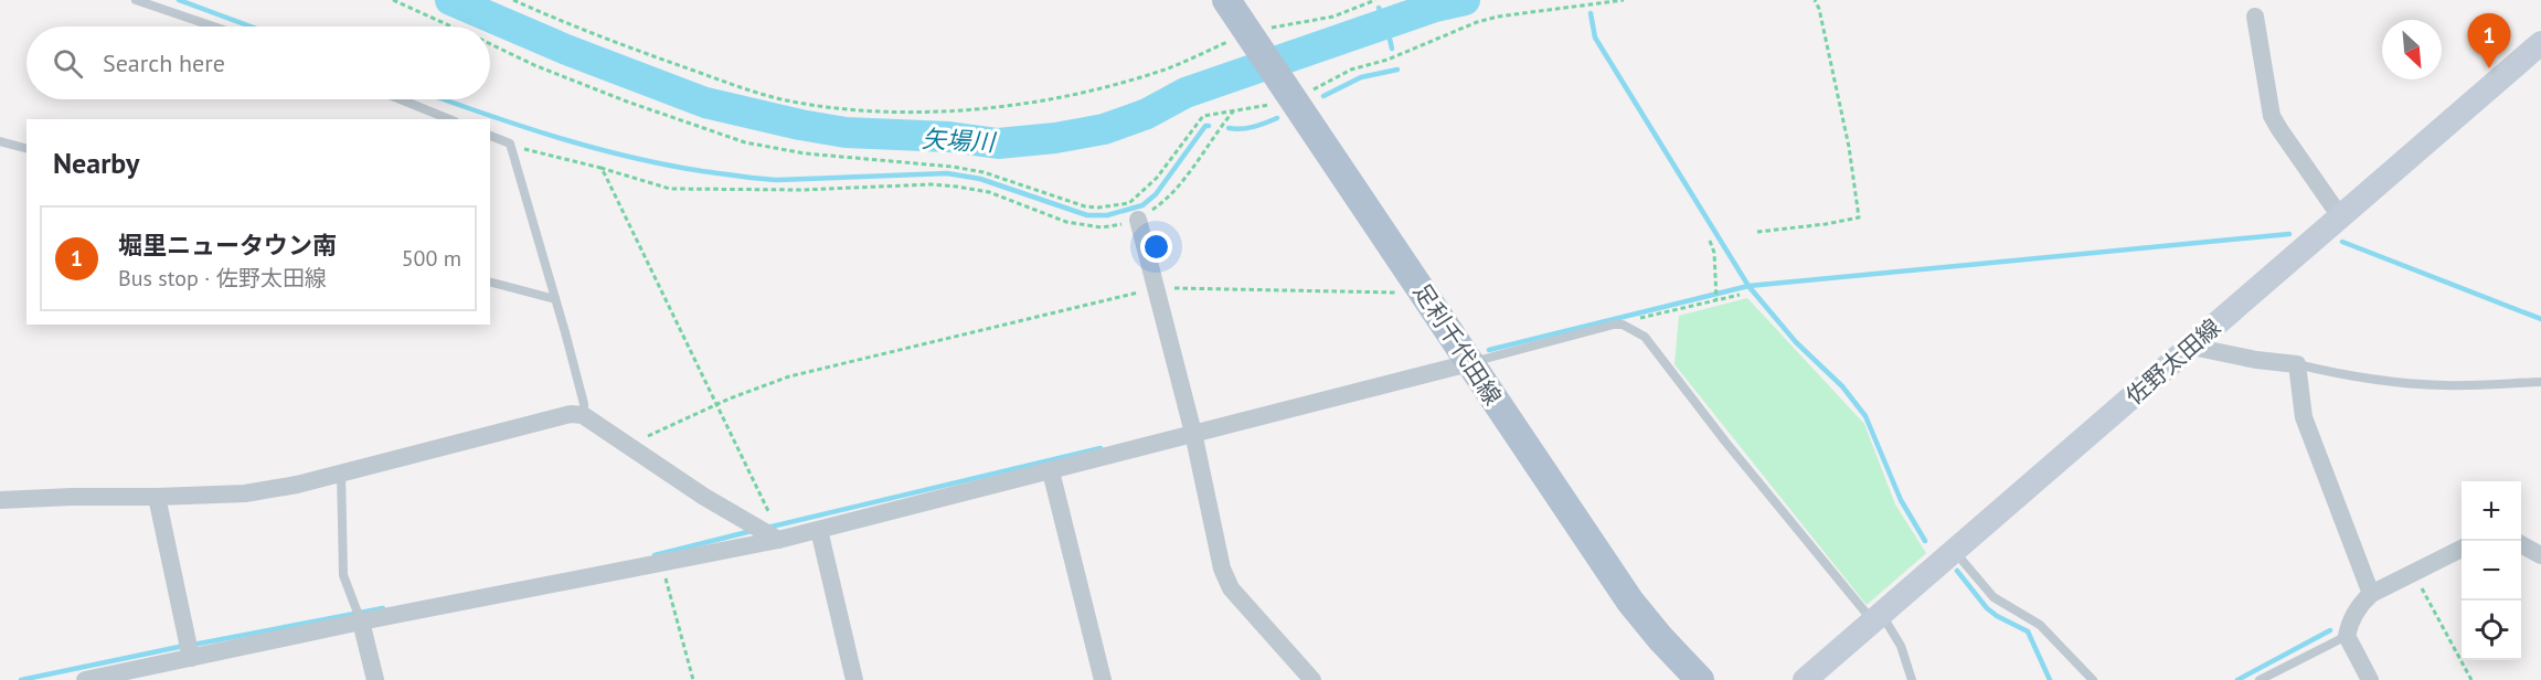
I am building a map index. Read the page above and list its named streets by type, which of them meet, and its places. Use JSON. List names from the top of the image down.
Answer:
{
  "streets": {
    "main road": ["足利千代田線", "佐野太田線"]
  },
  "water": ["矢場川"],
  "north": "bottom right",
  "page": {
    "pins": "1",
    "search": "Search here",
    "heading": "Nearby",
    "list": [
      {
        "mark": "1",
        "name": "堀里ニュータウン南",
        "note": "Bus stop · 佐野太田線",
        "value": "500 m"
      }
    ],
    "map_buttons": ["+", "−"]
  }
}
